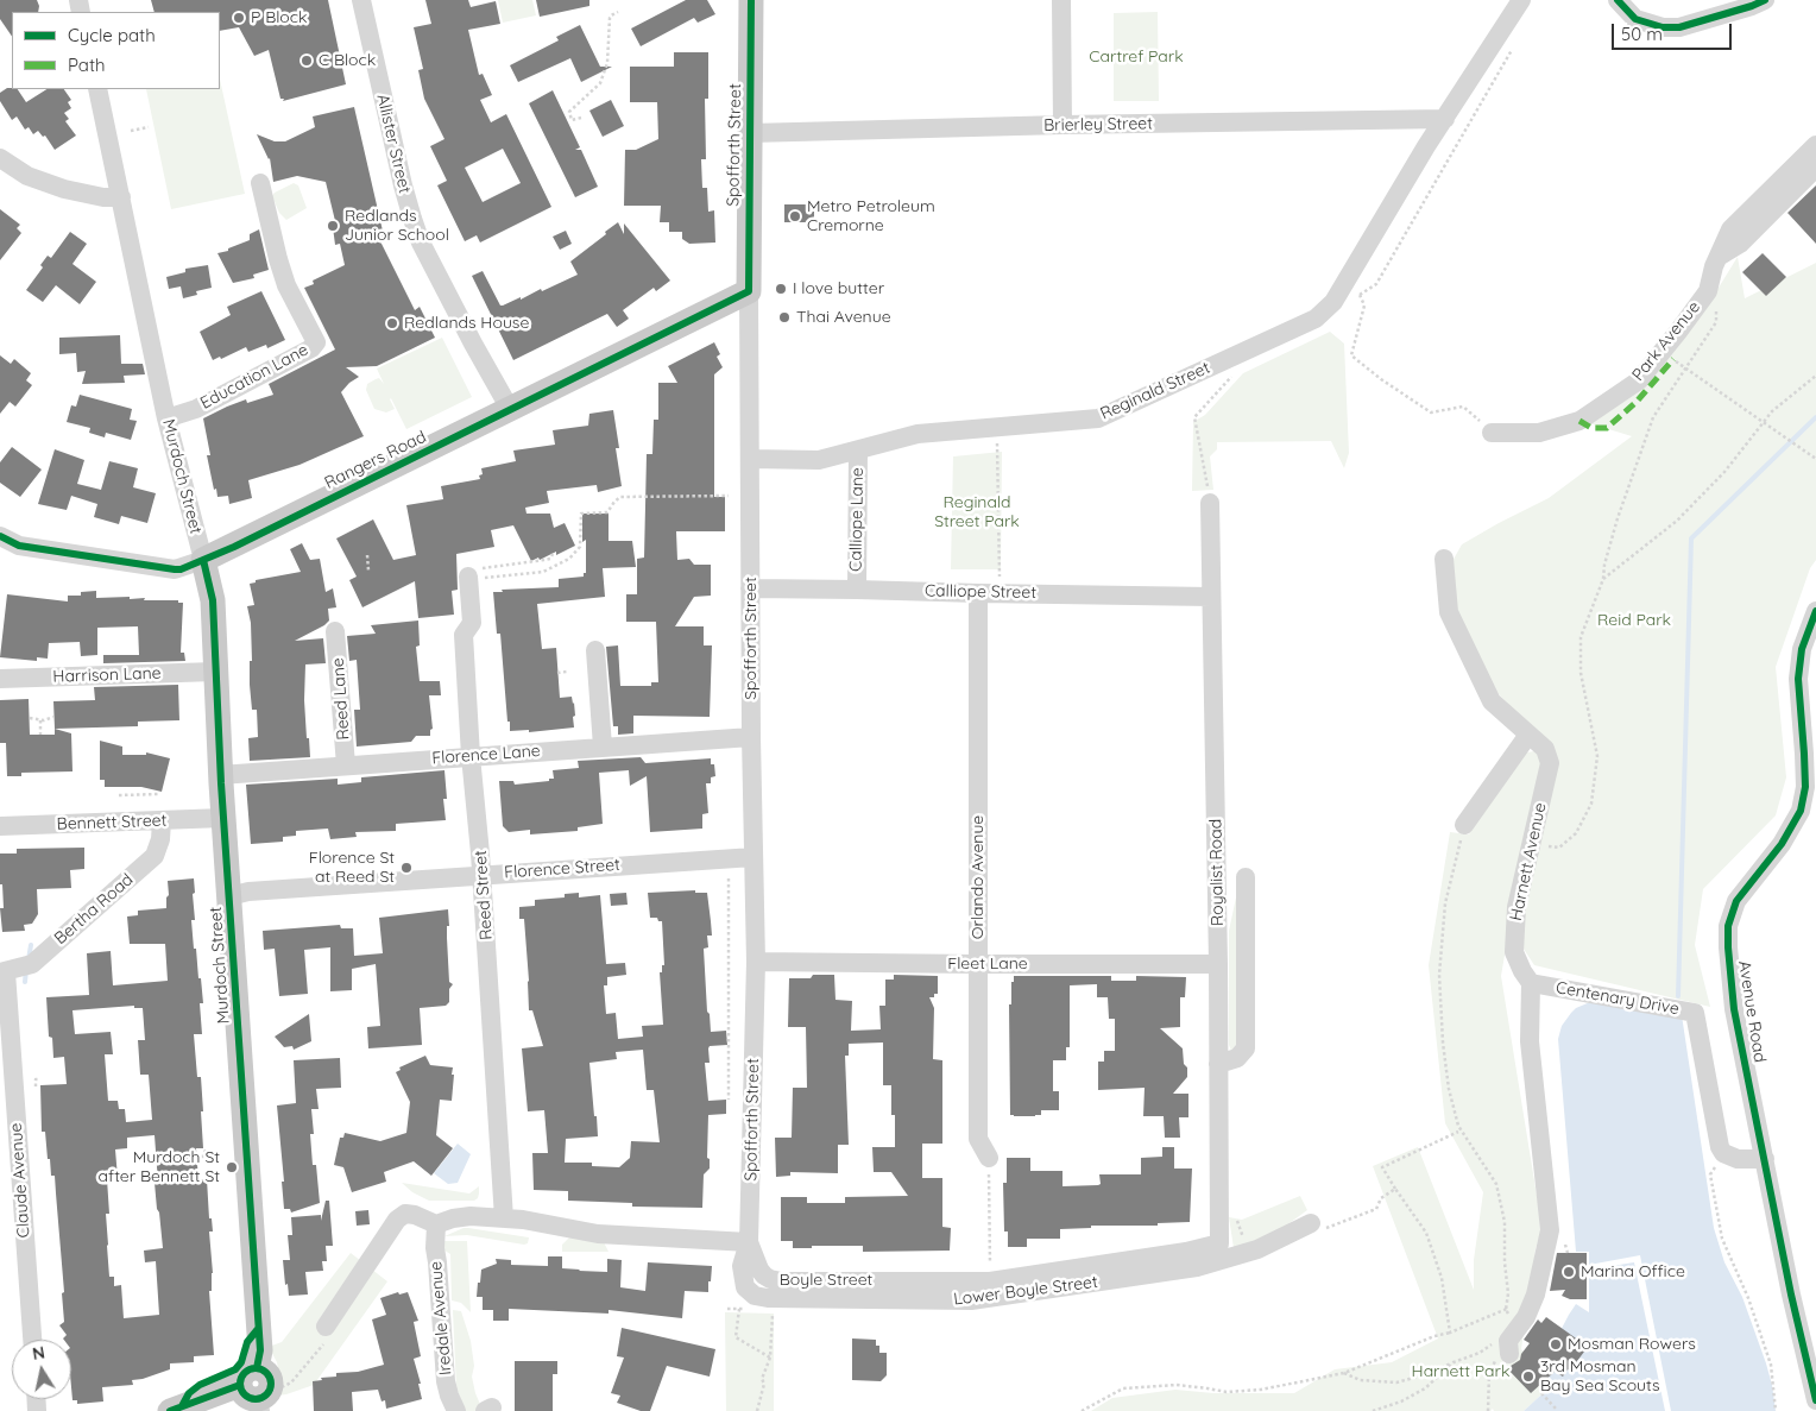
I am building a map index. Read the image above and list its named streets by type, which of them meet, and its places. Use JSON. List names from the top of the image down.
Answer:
{
  "streets": {
    "main road": ["Spofforth Street", "Rangers Road", "Murdoch Street"],
    "street": [
      "Brierley Street",
      "Allister Street",
      "Park Avenue",
      "Education Lane",
      "Reginald Street",
      "Calliope Lane",
      "Calliope Street",
      "Harrison Lane",
      "Reed Lane",
      "Florence Lane",
      "Bennett Street",
      "Harnett Avenue",
      "Florence Street",
      "Royalist Road",
      "Orlando Avenue",
      "Reed Street",
      "Bertha Road",
      "Fleet Lane",
      "Centenary Drive",
      "Avenue Road",
      "Claude Avenue",
      "Boyle Street",
      "Lower Boyle Street",
      "Iredale Avenue"
    ]
  },
  "crossings": [
    ["Brierley Street", "Spofforth Street"],
    ["Brierley Street", "Reginald Street"],
    ["Allister Street", "Rangers Road"],
    ["Spofforth Street", "Reginald Street"],
    ["Spofforth Street", "Rangers Road"],
    ["Spofforth Street", "Calliope Street"],
    ["Spofforth Street", "Florence Lane"],
    ["Spofforth Street", "Florence Street"],
    ["Spofforth Street", "Fleet Lane"],
    ["Spofforth Street", "Boyle Street"],
    ["Spofforth Street", "Lower Boyle Street"],
    ["Education Lane", "Murdoch Street"],
    ["Reginald Street", "Calliope Lane"],
    ["Rangers Road", "Murdoch Street"],
    ["Murdoch Street", "Harrison Lane"],
    ["Murdoch Street", "Florence Lane"],
    ["Murdoch Street", "Bennett Street"],
    ["Murdoch Street", "Florence Street"],
    ["Calliope Lane", "Calliope Street"],
    ["Calliope Street", "Royalist Road"],
    ["Calliope Street", "Orlando Avenue"],
    ["Reed Lane", "Florence Lane"],
    ["Florence Lane", "Reed Street"],
    ["Bennett Street", "Bertha Road"],
    ["Harnett Avenue", "Centenary Drive"],
    ["Florence Street", "Reed Street"],
    ["Royalist Road", "Fleet Lane"],
    ["Royalist Road", "Boyle Street"],
    ["Orlando Avenue", "Fleet Lane"],
    ["Bertha Road", "Claude Avenue"],
    ["Boyle Street", "Lower Boyle Street"]
  ],
  "parks": [
    "Cartref Park",
    "Reginald Street Park",
    "Reid Park",
    "Harnett Park"
  ],
  "places": [
    "P Block",
    "C Block",
    "Metro Petroleum Cremorne",
    "Redlands Junior School",
    "I love butter",
    "Thai Avenue",
    "Redlands House",
    "Florence St at Reed St",
    "Murdoch St after Bennett St",
    "Marina Office",
    "Mosman Rowers",
    "3rd Mosman Bay Sea Scouts"
  ],
  "legend": ["Cycle path", "Path"],
  "scale_bar": "50 m",
  "north": "top"
}
